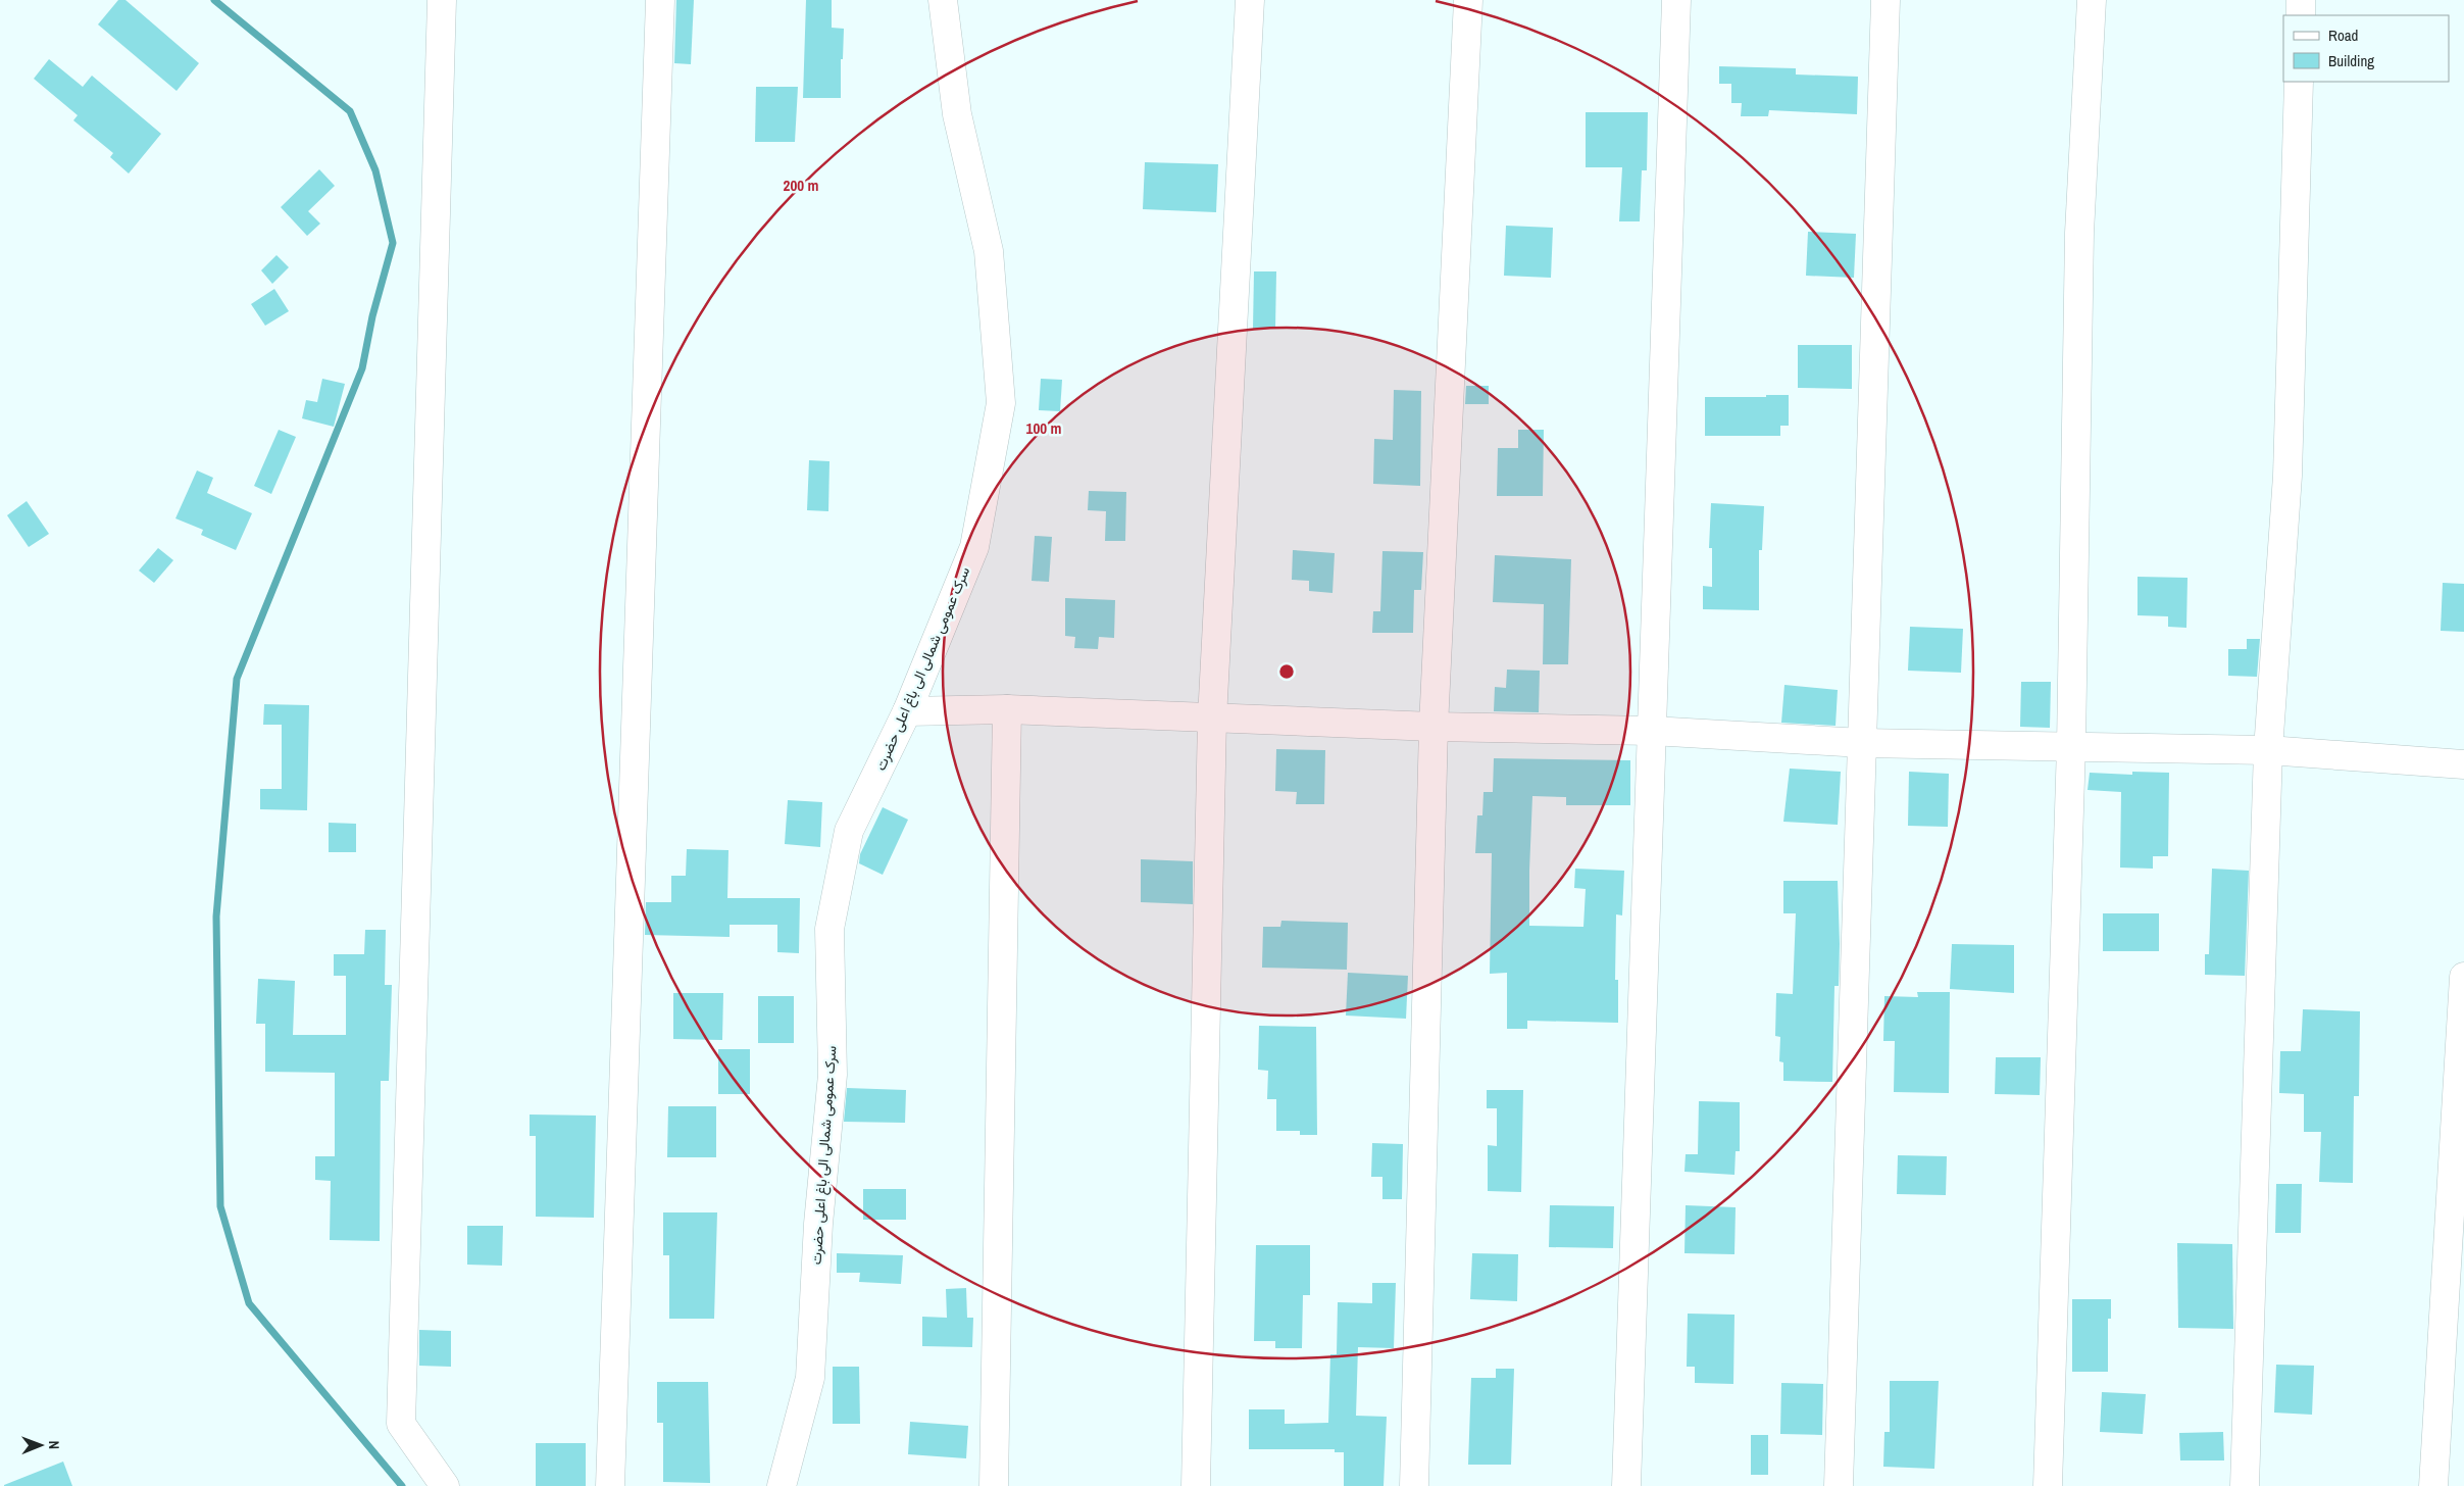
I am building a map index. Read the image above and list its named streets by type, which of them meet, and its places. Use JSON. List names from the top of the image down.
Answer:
{
  "streets": {
    "street": ["سرک عمومی شمالی الی باغ اعلی حضرت"]
  },
  "legend": ["Road", "Building"],
  "north": "right",
  "rings": ["200 m", "100 m"]
}
